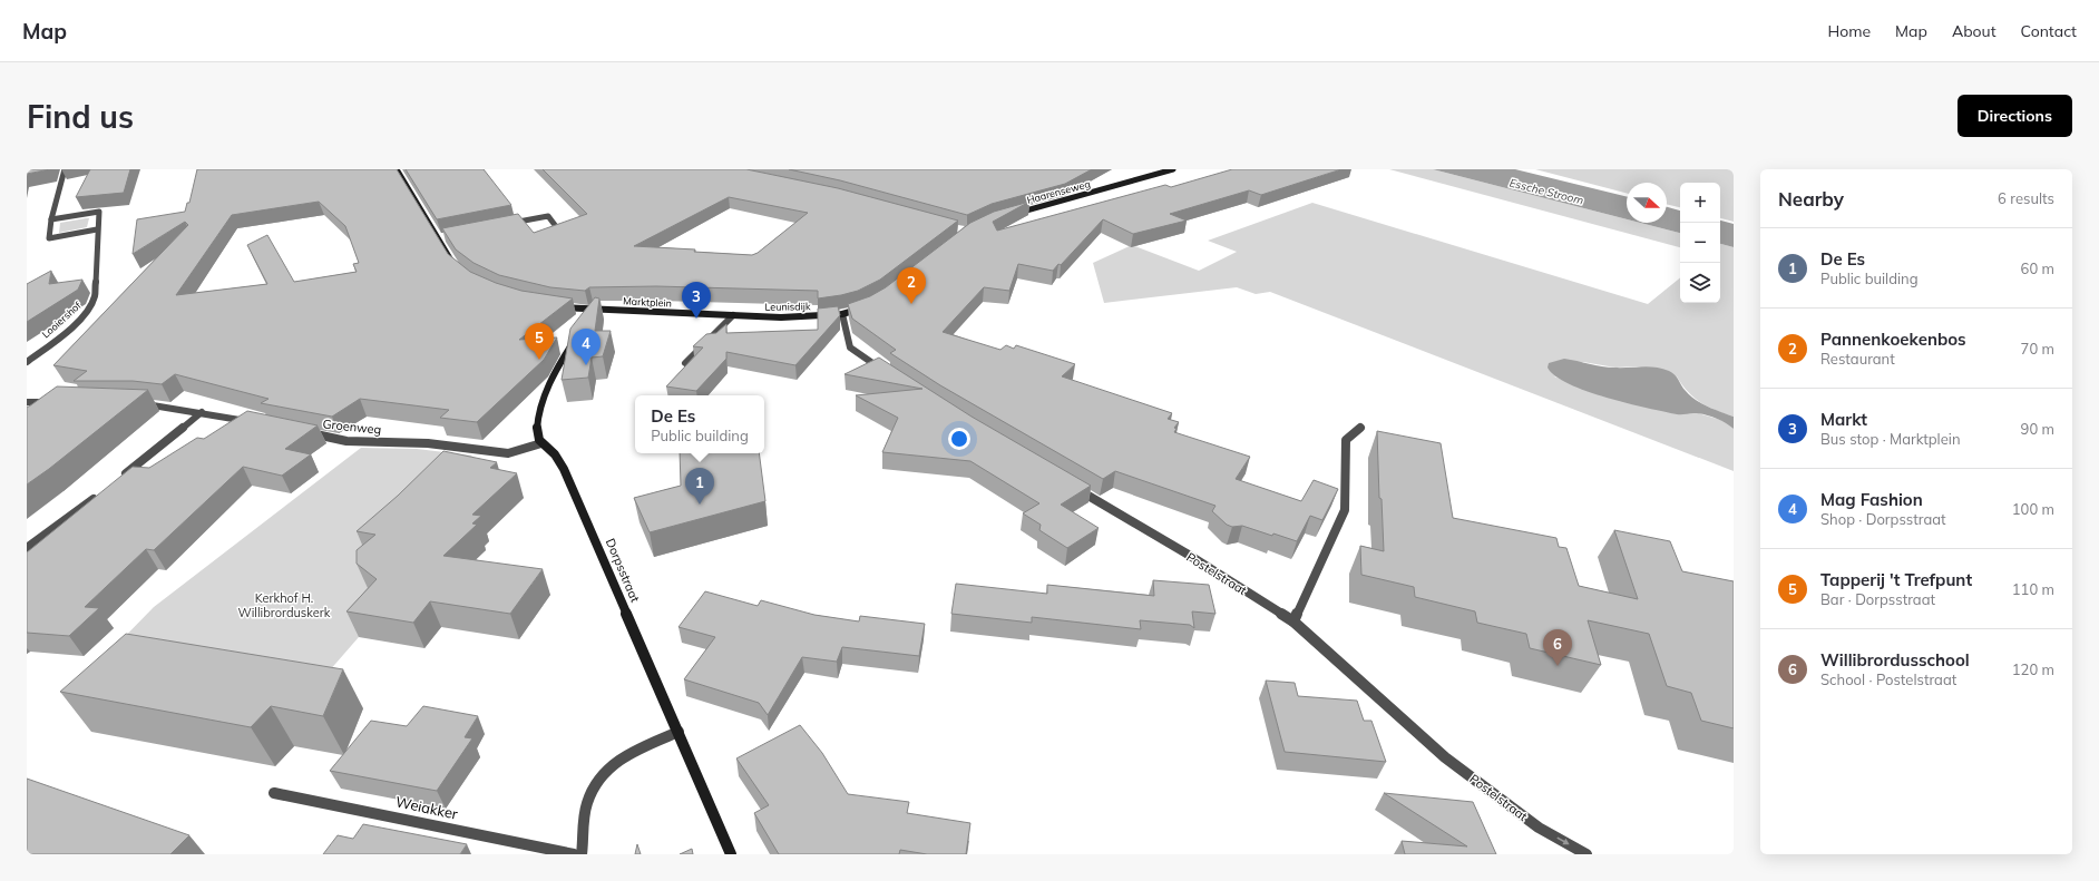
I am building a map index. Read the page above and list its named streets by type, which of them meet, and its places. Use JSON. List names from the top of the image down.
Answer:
{
  "streets": {
    "street": [
      "Haarenseweg",
      "Marktplein",
      "Leunisdijk",
      "Looiershof",
      "Groenweg",
      "Dorpsstraat",
      "Postelstraat",
      "Weiakker"
    ]
  },
  "crossings": [
    ["Marktplein", "Leunisdijk"],
    ["Groenweg", "Dorpsstraat"]
  ],
  "one_way": ["Postelstraat"],
  "water": ["Essche Stroom"],
  "parks": ["Kerkhof H. Willibrorduskerk"],
  "north": "right",
  "page": {
    "header": "Map",
    "nav": [
      "Home",
      "Map",
      "About",
      "Contact"
    ],
    "buttons": "Directions",
    "title": "Find us",
    "heading": ["Nearby", "6 results"],
    "map_buttons": ["+", "−"],
    "list": [
      {
        "mark": "1",
        "name": "De Es",
        "note": "Public building",
        "value": "60 m"
      },
      {
        "mark": "2",
        "name": "Pannenkoekenbos",
        "note": "Restaurant",
        "value": "70 m"
      },
      {
        "mark": "3",
        "name": "Markt",
        "note": "Bus stop · Marktplein",
        "value": "90 m"
      },
      {
        "mark": "4",
        "name": "Mag Fashion",
        "note": "Shop · Dorpsstraat",
        "value": "100 m"
      },
      {
        "mark": "5",
        "name": "Tapperij 't Trefpunt",
        "note": "Bar · Dorpsstraat",
        "value": "110 m"
      },
      {
        "mark": "6",
        "name": "Willibrordusschool",
        "note": "School · Postelstraat",
        "value": "120 m"
      }
    ],
    "pins": [
      "2",
      "3",
      "5",
      "4",
      "1",
      "6"
    ],
    "popup": ["De Es", "Public building"]
  }
}
